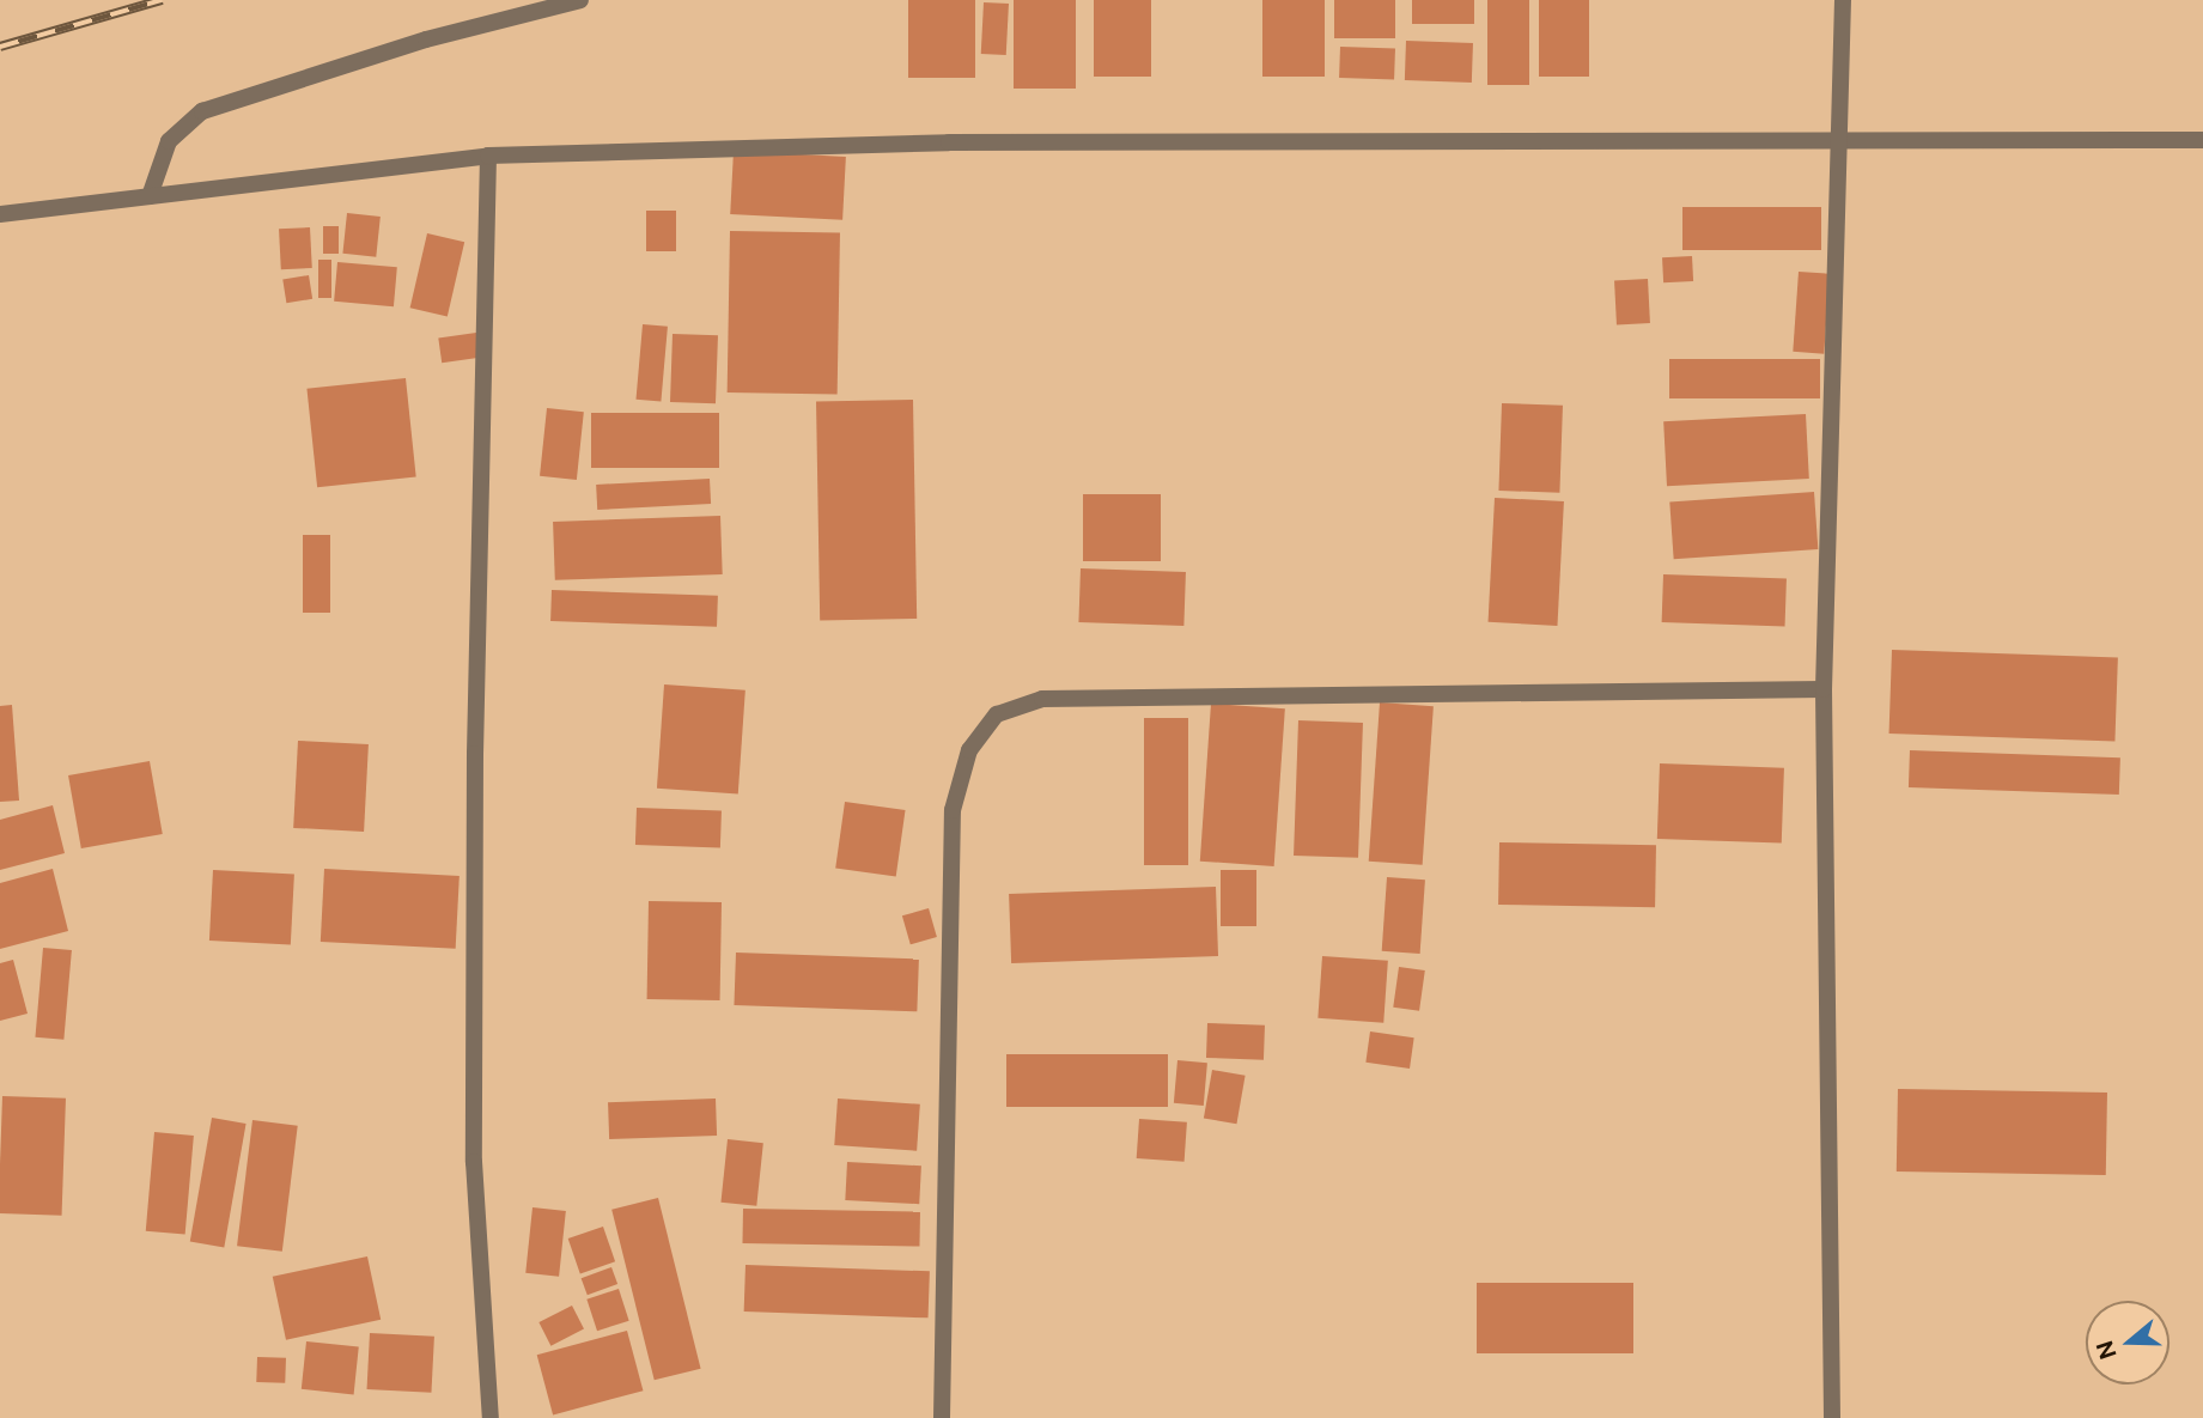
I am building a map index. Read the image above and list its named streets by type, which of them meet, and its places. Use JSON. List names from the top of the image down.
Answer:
{
  "north": "left"
}
